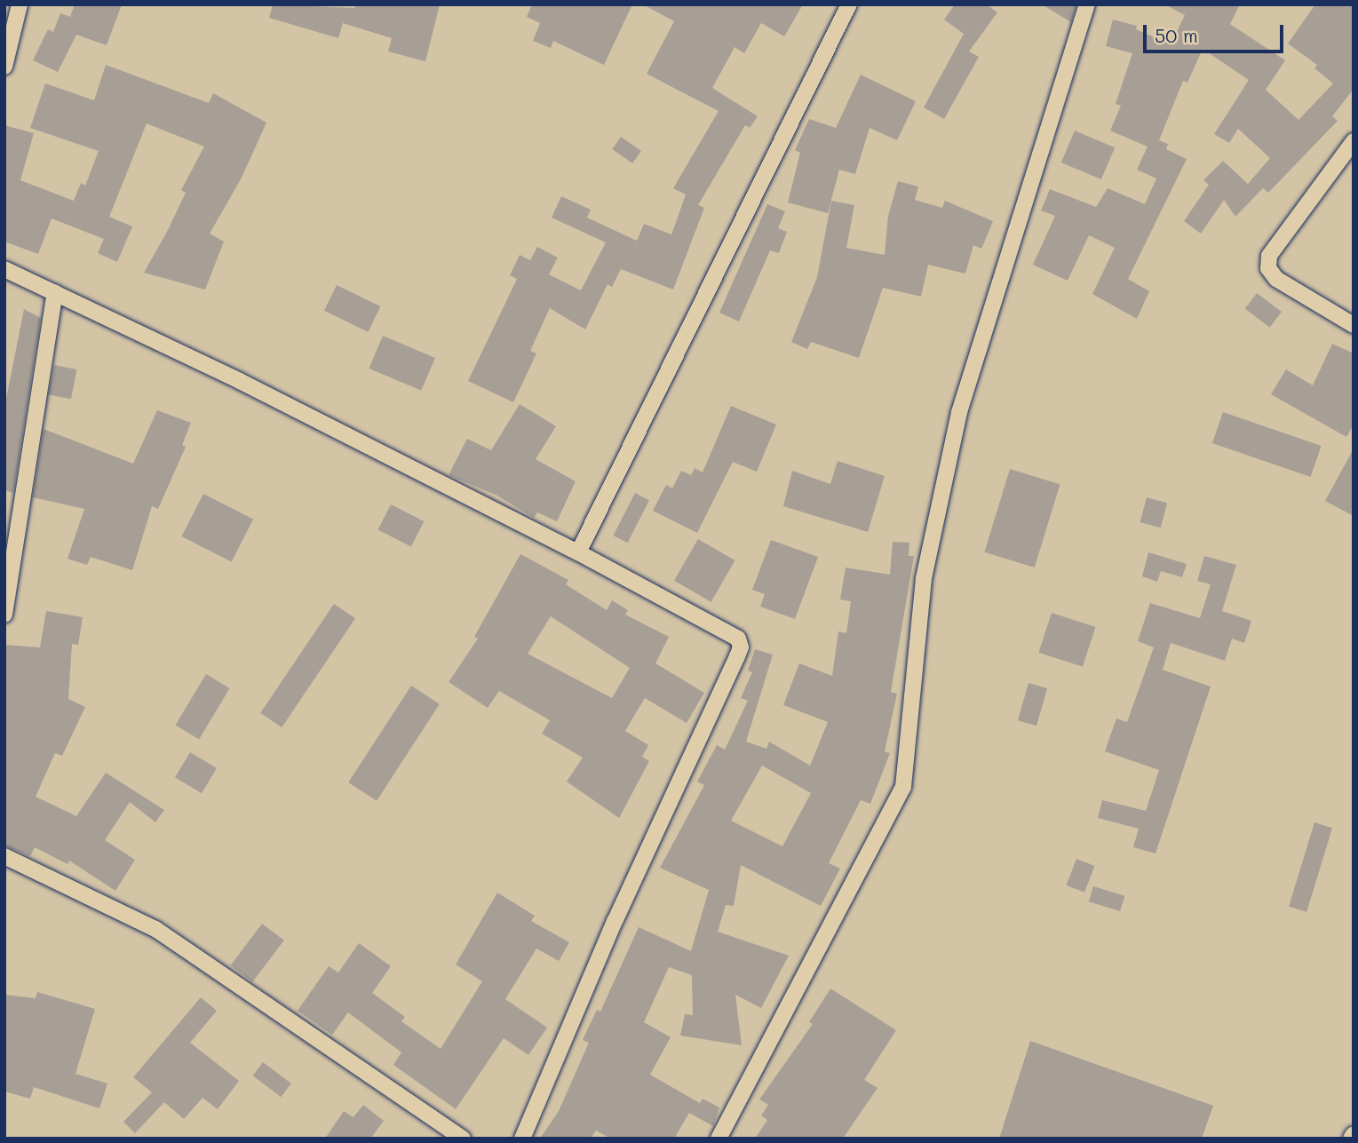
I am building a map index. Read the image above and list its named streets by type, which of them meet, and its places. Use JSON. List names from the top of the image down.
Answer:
{
  "scale_bar": "50 m"
}
